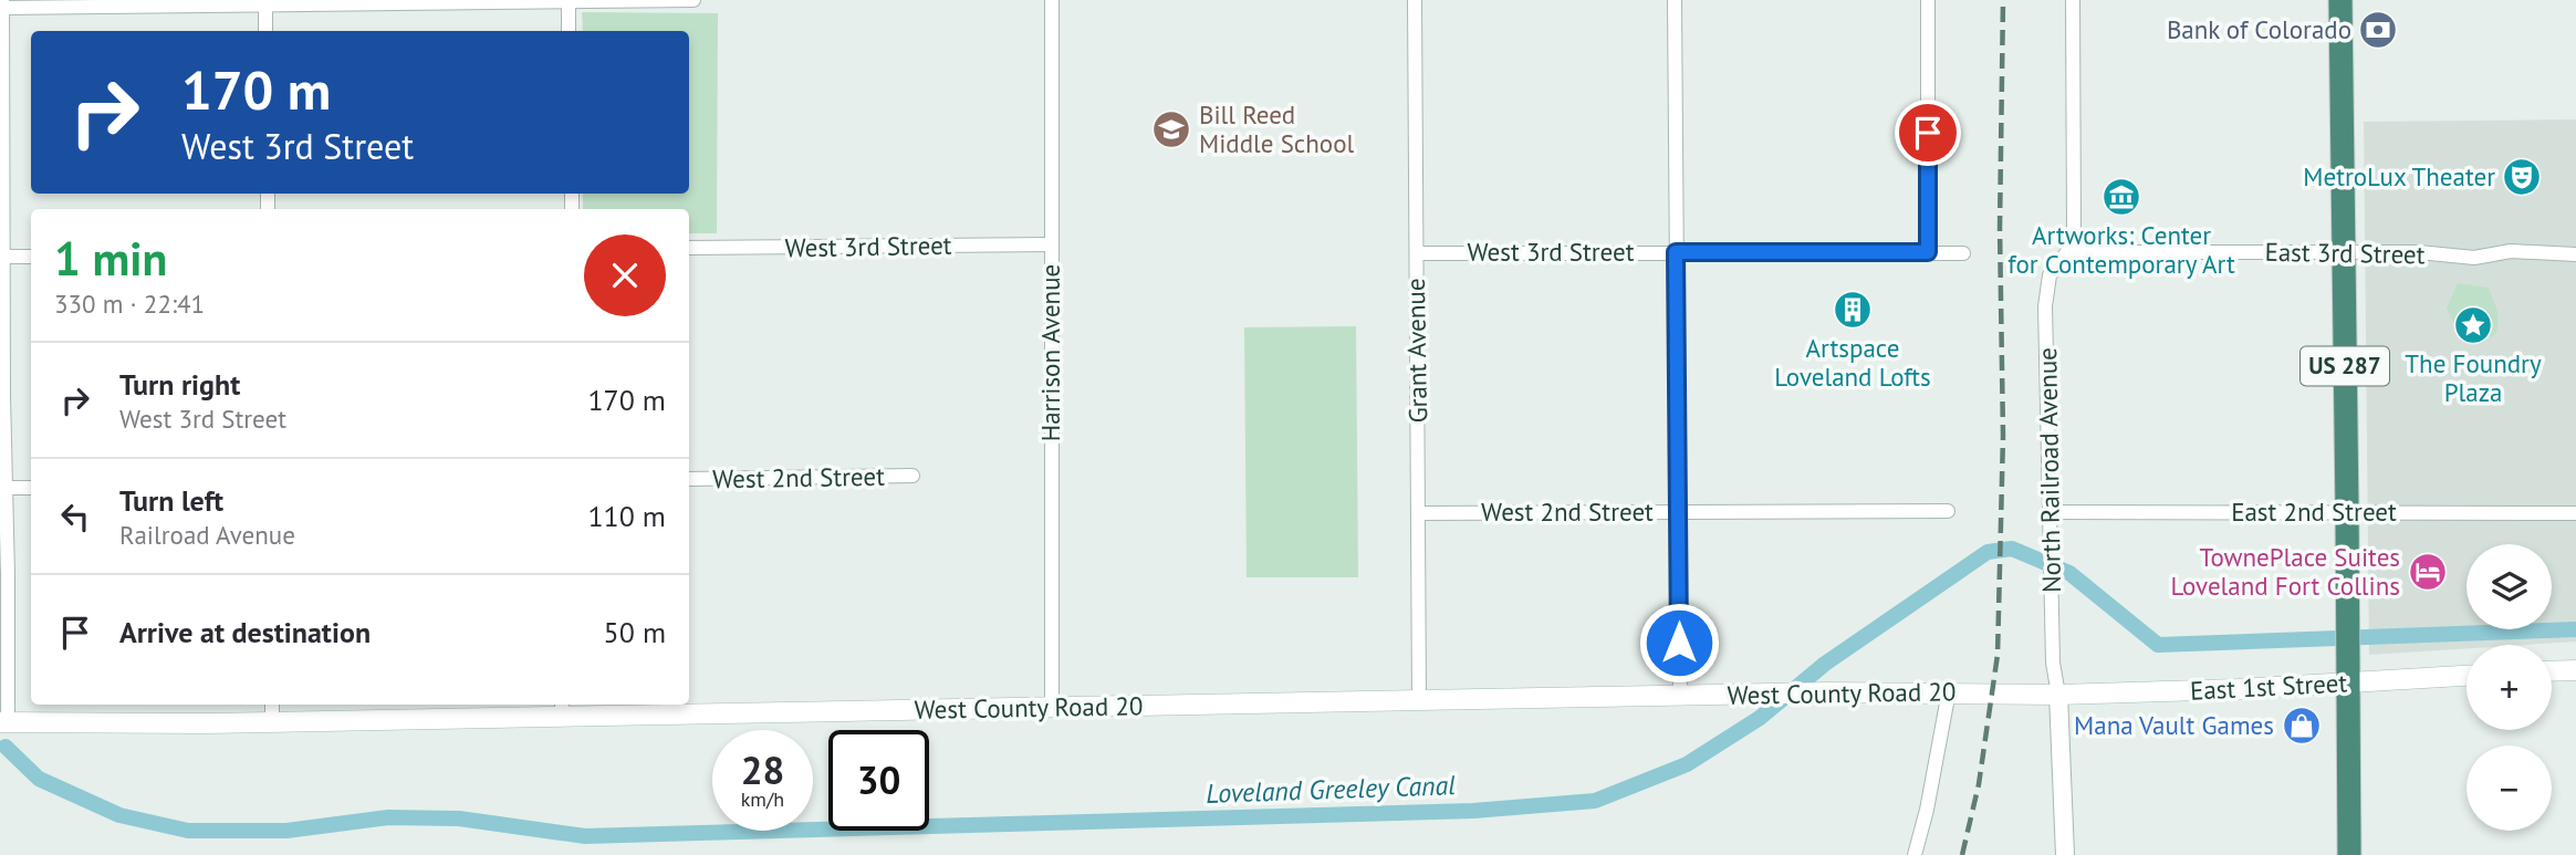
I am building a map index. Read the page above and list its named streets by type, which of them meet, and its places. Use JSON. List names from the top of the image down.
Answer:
{
  "streets": {
    "highway": ["US 287"],
    "main road": ["East 1st Street", "West County Road 20"],
    "street": [
      "West 3rd Street",
      "East 3rd Street",
      "Grant Avenue",
      "Harrison Avenue",
      "North Railroad Avenue",
      "West 2nd Street",
      "East 2nd Street"
    ]
  },
  "crossings": [
    ["West 3rd Street", "Grant Avenue"],
    ["West 3rd Street", "Harrison Avenue"],
    ["East 3rd Street", "US 287"],
    ["East 3rd Street", "North Railroad Avenue"],
    ["Grant Avenue", "West 2nd Street"],
    ["Grant Avenue", "West County Road 20"],
    ["Harrison Avenue", "West County Road 20"],
    ["US 287", "East 2nd Street"],
    ["US 287", "East 1st Street"],
    ["North Railroad Avenue", "East 2nd Street"],
    ["North Railroad Avenue", "East 1st Street"],
    ["North Railroad Avenue", "West County Road 20"],
    ["East 1st Street", "West County Road 20"]
  ],
  "water": ["Loveland Greeley Canal"],
  "places": {
    "bank": ["Bank of Colorado"],
    "school or university": ["Bill Reed Middle School"],
    "theatre": ["MetroLux Theater"],
    "museum": ["Artworks: Center for Contemporary Art"],
    "building": ["Artspace Loveland Lofts"],
    "place": ["The Foundry Plaza"],
    "hotel": ["TownePlace Suites Loveland Fort Collins"],
    "shop": ["Mana Vault Games"]
  },
  "page": {
    "turn": ["170 m", "West 3rd Street"],
    "heading": ["1 min", "330 m · 22:41"],
    "list": [
      {
        "name": "Turn right",
        "note": "West 3rd Street",
        "value": "170 m"
      },
      {
        "name": "Turn left",
        "note": "Railroad Avenue",
        "value": "110 m"
      },
      {
        "name": "Arrive at destination",
        "value": "50 m"
      }
    ],
    "map_buttons": ["+", "−"],
    "speed": "28 km/h",
    "limit": "30"
  }
}
